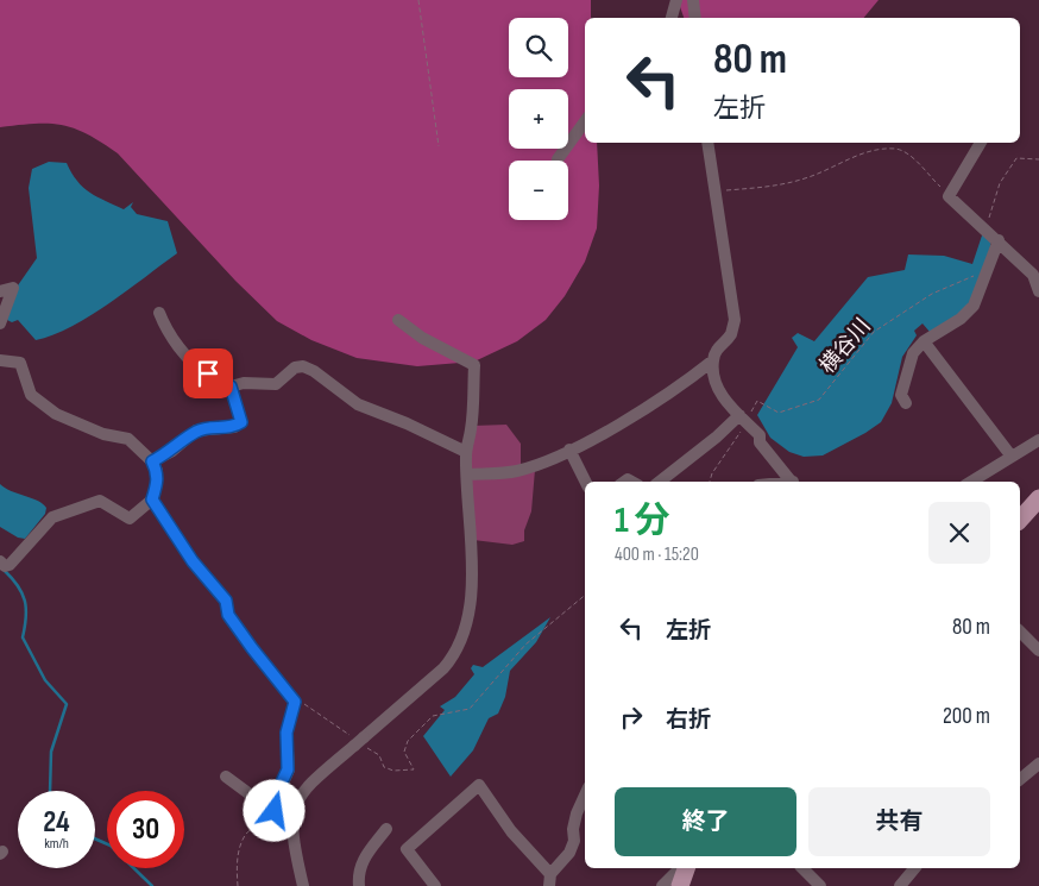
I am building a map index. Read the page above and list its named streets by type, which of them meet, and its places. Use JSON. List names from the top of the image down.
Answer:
{
  "streets": {
    "path": ["横谷川"]
  },
  "page": {
    "map_buttons": ["+", "−"],
    "turn": ["80 m", "左折"],
    "heading": ["1 分", "400 m · 15:20"],
    "list": [
      {
        "name": "左折",
        "value": "80 m"
      },
      {
        "name": "右折",
        "value": "200 m"
      }
    ],
    "buttons": ["終了", "共有"],
    "speed": "24 km/h",
    "limit": "30"
  }
}
